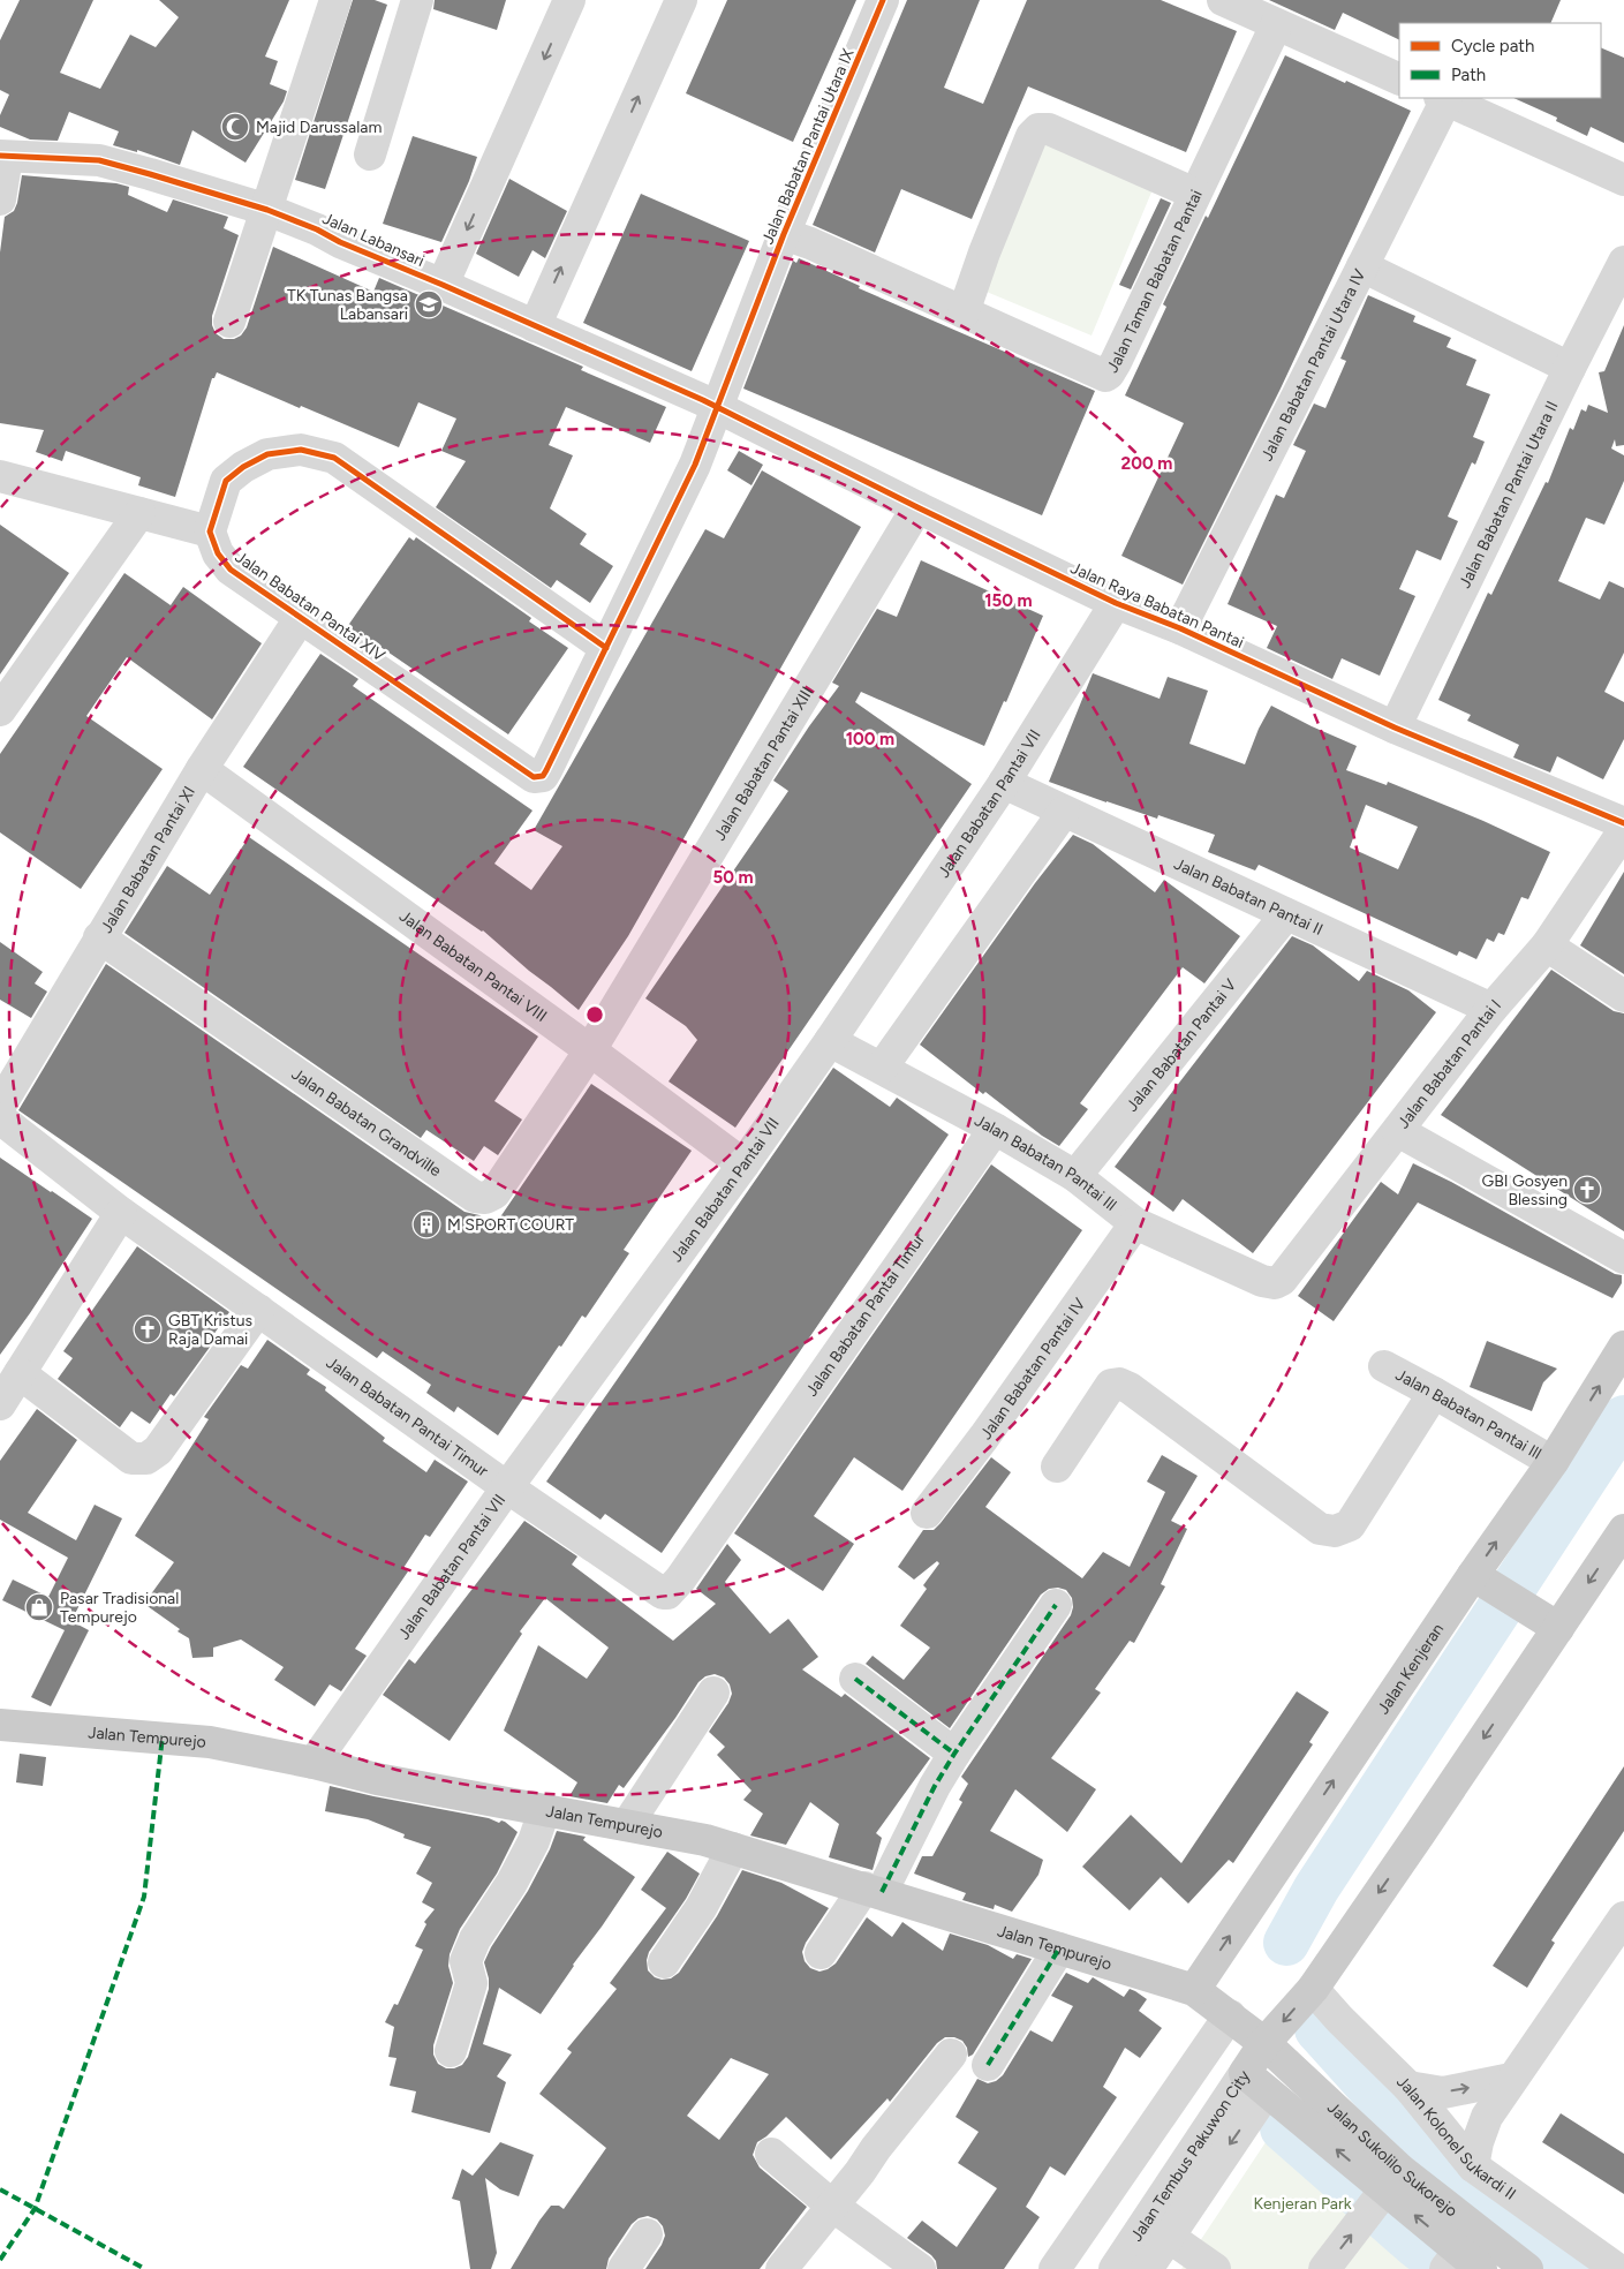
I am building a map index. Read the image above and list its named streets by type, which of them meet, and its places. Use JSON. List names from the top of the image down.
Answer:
{
  "streets": {
    "main road": [
      "Jalan Kenjeran",
      "Jalan Tempurejo",
      "Jalan Tembus Pakuwon City",
      "Jalan Sukolilo Sukorejo"
    ],
    "street": [
      "Jalan Babatan Pantai Utara IX",
      "Jalan Labansari",
      "Jalan Taman Babatan Pantai",
      "Jalan Babatan Pantai Utara IV",
      "Jalan Babatan Pantai Utara II",
      "Jalan Raya Babatan Pantai",
      "Jalan Babatan Pantai XIV",
      "Jalan Babatan Pantai XIII",
      "Jalan Babatan Pantai VII",
      "Jalan Babatan Pantai XI",
      "Jalan Babatan Pantai II",
      "Jalan Babatan Pantai VIII",
      "Jalan Babatan Pantai V",
      "Jalan Babatan Pantai I",
      "Jalan Babatan Grandville",
      "Jalan Babatan Pantai Ill",
      "Jalan Babatan Pantai Timur",
      "Jalan Babatan Pantai IV",
      "Jalan Kolonel Sukardi II"
    ]
  },
  "crossings": [
    ["Jalan Babatan Pantai Utara IX", "Jalan Labansari"],
    ["Jalan Babatan Pantai Utara IX", "Jalan Taman Babatan Pantai"],
    ["Jalan Babatan Pantai Utara IX", "Jalan Raya Babatan Pantai"],
    ["Jalan Babatan Pantai Utara IX", "Jalan Babatan Pantai XIV"],
    ["Jalan Labansari", "Jalan Raya Babatan Pantai"],
    ["Jalan Babatan Pantai Utara IV", "Jalan Raya Babatan Pantai"],
    ["Jalan Babatan Pantai Utara II", "Jalan Raya Babatan Pantai"],
    ["Jalan Raya Babatan Pantai", "Jalan Babatan Pantai XIII"],
    ["Jalan Raya Babatan Pantai", "Jalan Babatan Pantai VII"],
    ["Jalan Babatan Pantai XIV", "Jalan Babatan Pantai XI"],
    ["Jalan Babatan Pantai XIII", "Jalan Babatan Pantai VIII"],
    ["Jalan Babatan Pantai XIII", "Jalan Babatan Grandville"],
    ["Jalan Babatan Pantai VII", "Jalan Babatan Pantai II"],
    ["Jalan Babatan Pantai VII", "Jalan Babatan Pantai VIII"],
    ["Jalan Babatan Pantai VII", "Jalan Babatan Pantai Ill"],
    ["Jalan Babatan Pantai VII", "Jalan Babatan Pantai Timur"],
    ["Jalan Babatan Pantai VII", "Jalan Tempurejo"],
    ["Jalan Babatan Pantai XI", "Jalan Babatan Pantai VIII"],
    ["Jalan Babatan Pantai XI", "Jalan Babatan Grandville"],
    ["Jalan Babatan Pantai II", "Jalan Babatan Pantai V"],
    ["Jalan Babatan Pantai II", "Jalan Babatan Pantai I"],
    ["Jalan Babatan Pantai VIII", "Jalan Babatan Grandville"],
    ["Jalan Babatan Pantai V", "Jalan Babatan Pantai Ill"],
    ["Jalan Babatan Pantai I", "Jalan Babatan Pantai Ill"],
    ["Jalan Babatan Pantai Ill", "Jalan Babatan Pantai Timur"],
    ["Jalan Babatan Pantai Ill", "Jalan Babatan Pantai IV"],
    ["Jalan Babatan Pantai Ill", "Jalan Kenjeran"],
    ["Jalan Kenjeran", "Jalan Tempurejo"],
    ["Jalan Tempurejo", "Jalan Sukolilo Sukorejo"],
    ["Jalan Tembus Pakuwon City", "Jalan Sukolilo Sukorejo"]
  ],
  "parks": ["Kenjeran Park"],
  "places": {
    "mosque": ["Majid Darussalam"],
    "school or university": ["TK Tunas Bangsa Labansari"],
    "church": ["GBI Gosyen Blessing", "GBT Kristus Raja Damai"],
    "building": ["M SPORT COURT"],
    "shop": ["Pasar Tradisional Tempurejo"]
  },
  "legend": ["Cycle path", "Path"],
  "rings": [
    "200 m",
    "150 m",
    "100 m",
    "50 m"
  ]
}
